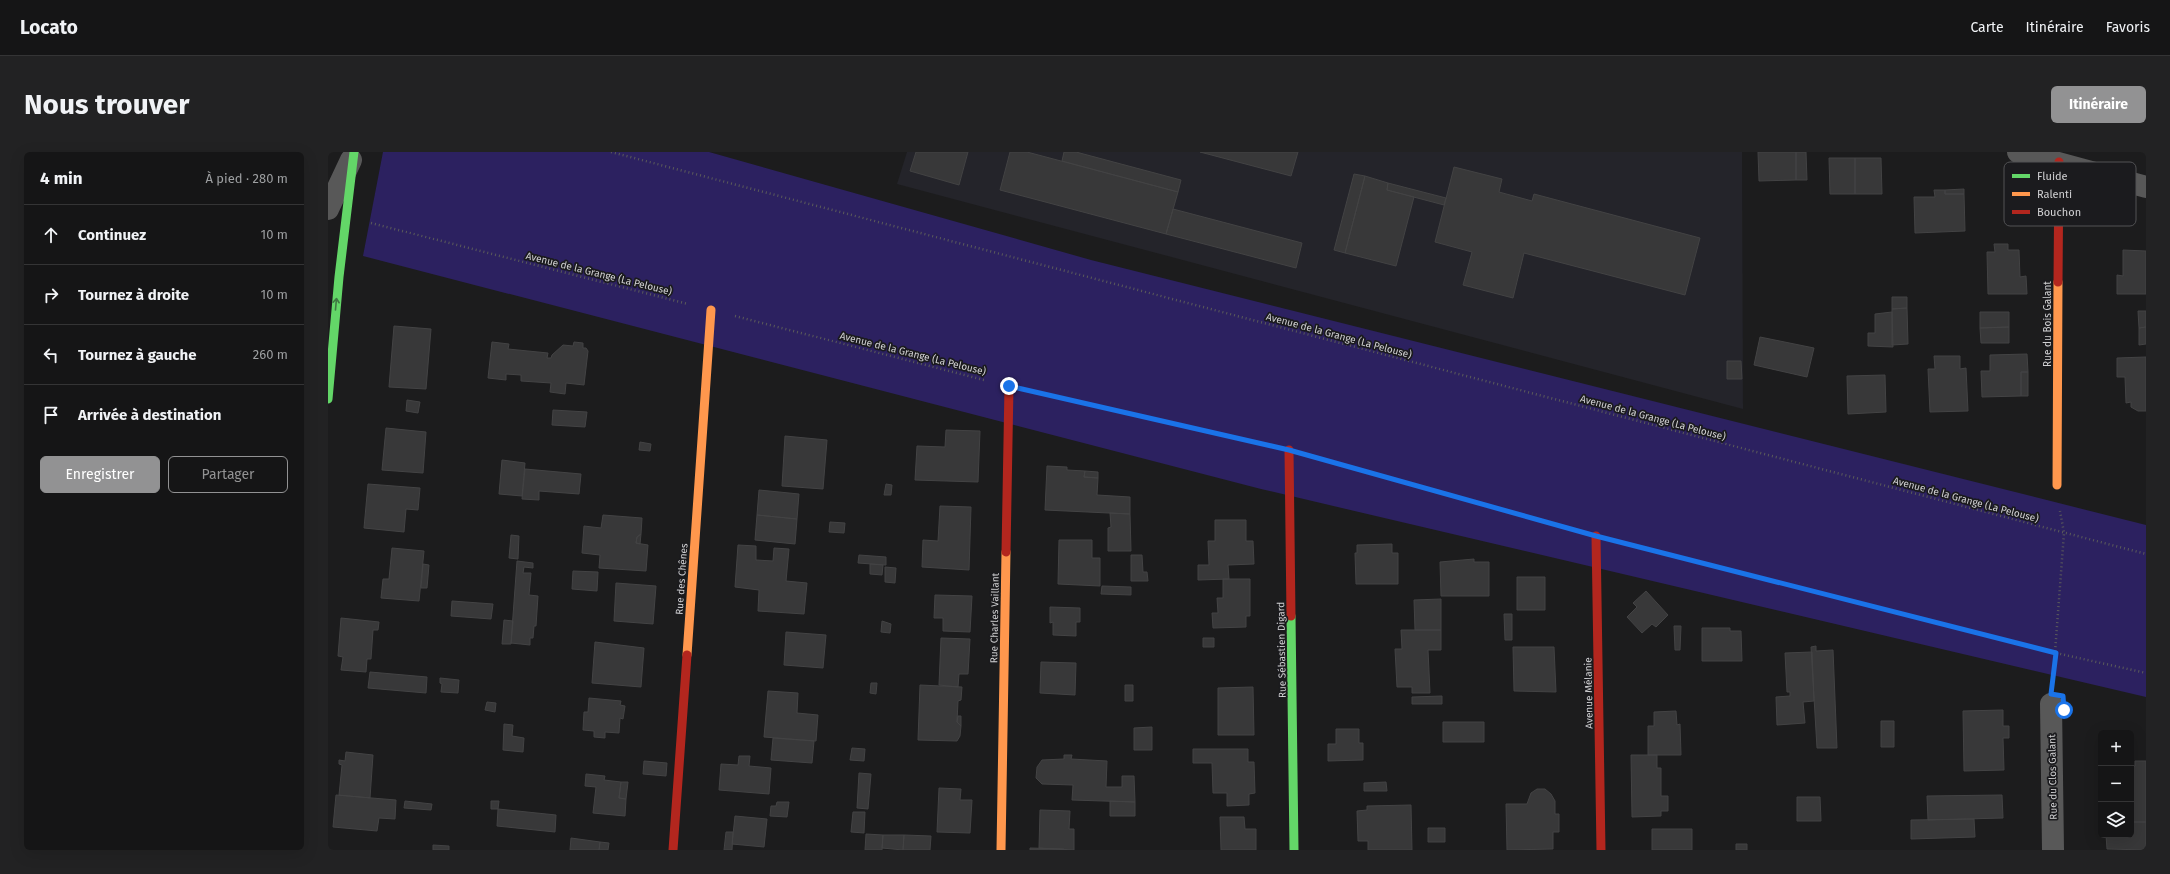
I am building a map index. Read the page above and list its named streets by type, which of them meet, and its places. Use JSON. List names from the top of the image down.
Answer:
{
  "streets": {
    "street": [
      "Rue du Bois Galant",
      "Rue des Chênes",
      "Rue Charles Vaillant",
      "Rue Sébastien Digard",
      "Avenue Mélanie",
      "Rue du Clos Galant"
    ],
    "path": ["Avenue de la Grange (La Pelouse)"]
  },
  "crossings": [
    ["Avenue de la Grange (La Pelouse)", "Rue des Chênes"],
    ["Avenue de la Grange (La Pelouse)", "Rue Charles Vaillant"],
    ["Avenue de la Grange (La Pelouse)", "Rue Sébastien Digard"],
    ["Avenue de la Grange (La Pelouse)", "Avenue Mélanie"]
  ],
  "legend": ["Fluide", "Ralenti", "Bouchon"],
  "page": {
    "header": "Locato",
    "nav": ["Carte", "Itinéraire", "Favoris"],
    "buttons": [
      "Itinéraire",
      ["Enregistrer", "Partager"]
    ],
    "title": "Nous trouver",
    "heading": ["4 min", "À pied · 280 m"],
    "list": [
      ["Continuez", "10 m"],
      ["Tournez à droite", "10 m"],
      ["Tournez à gauche", "260 m"],
      "Arrivée à destination"
    ],
    "map_buttons": ["+", "−"]
  }
}
